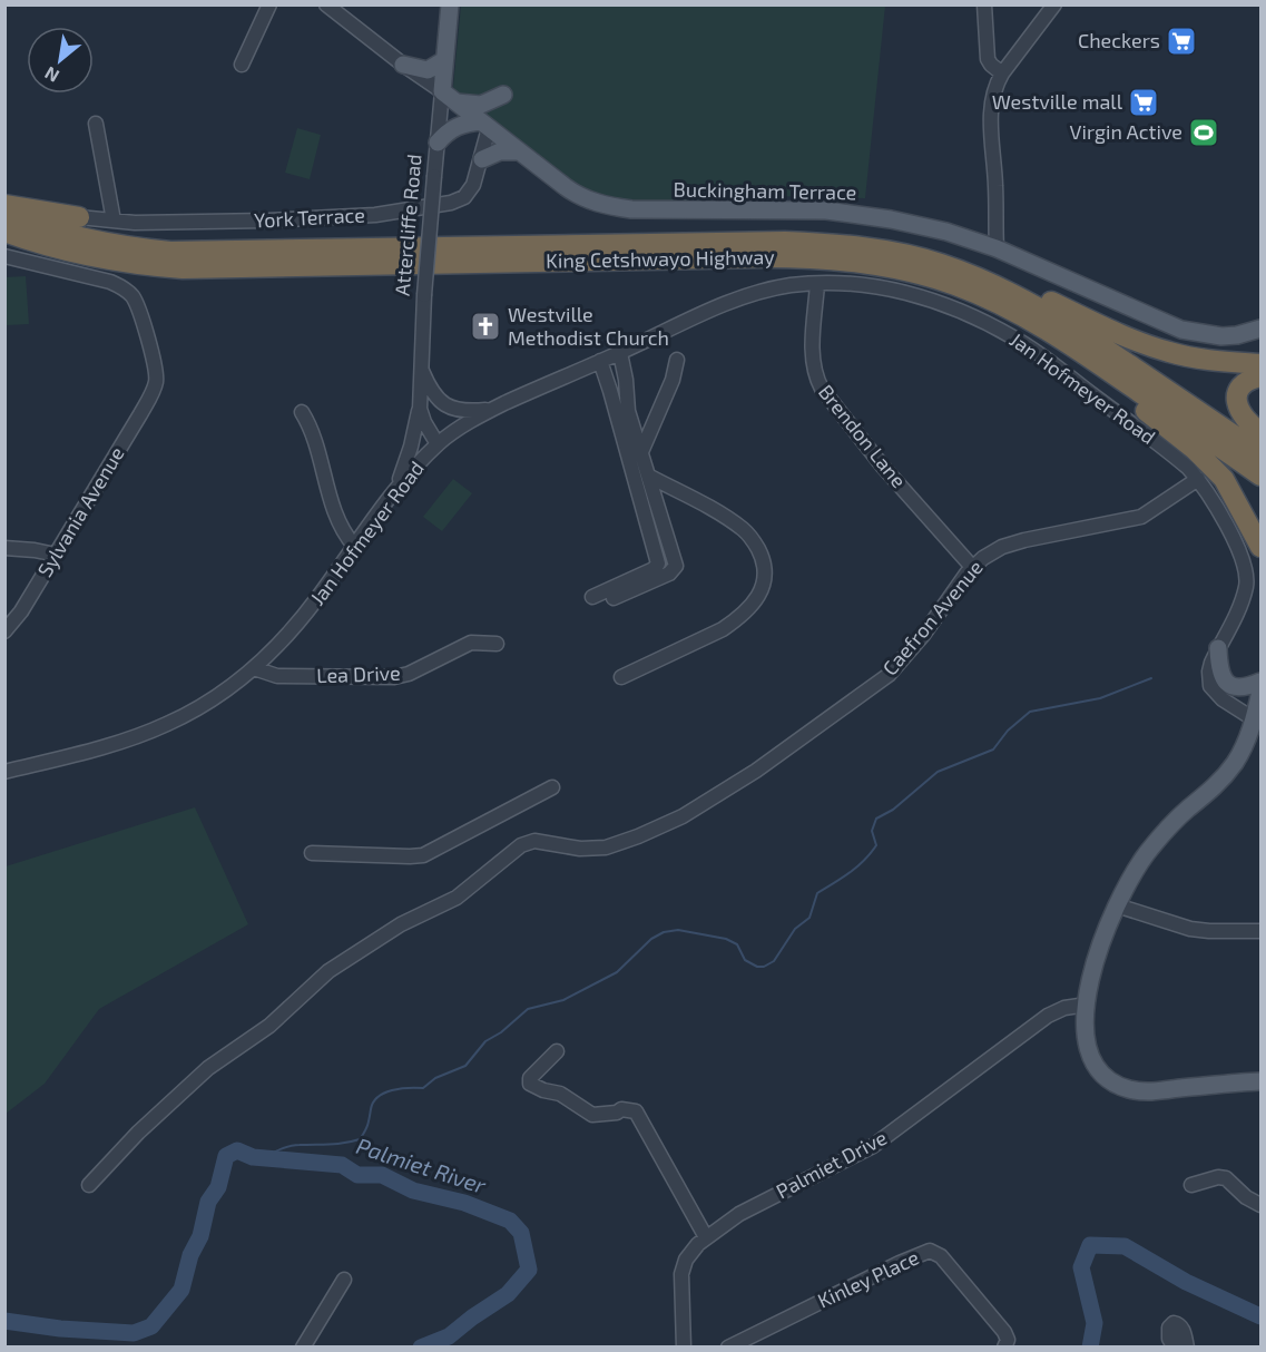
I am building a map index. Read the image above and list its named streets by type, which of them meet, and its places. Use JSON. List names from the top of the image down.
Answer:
{
  "streets": {
    "highway": ["King Cetshwayo Highway"],
    "main road": ["Buckingham Terrace", "Attercliffe Road"],
    "street": [
      "York Terrace",
      "Jan Hofmeyer Road",
      "Brendon Lane",
      "Sylvania Avenue",
      "Caefron Avenue",
      "Lea Drive",
      "Palmiet Drive",
      "Kinley Place"
    ]
  },
  "crossings": [
    ["Buckingham Terrace", "York Terrace"],
    ["Buckingham Terrace", "Attercliffe Road"],
    ["Attercliffe Road", "Jan Hofmeyer Road"],
    ["Jan Hofmeyer Road", "Brendon Lane"],
    ["Jan Hofmeyer Road", "Caefron Avenue"],
    ["Jan Hofmeyer Road", "Lea Drive"],
    ["Brendon Lane", "Caefron Avenue"]
  ],
  "water": ["Palmiet River"],
  "places": {
    "supermarket": ["Checkers", "Westville mall"],
    "sports": ["Virgin Active"],
    "church": ["Westville Methodist Church"]
  },
  "north": "bottom left"
}
